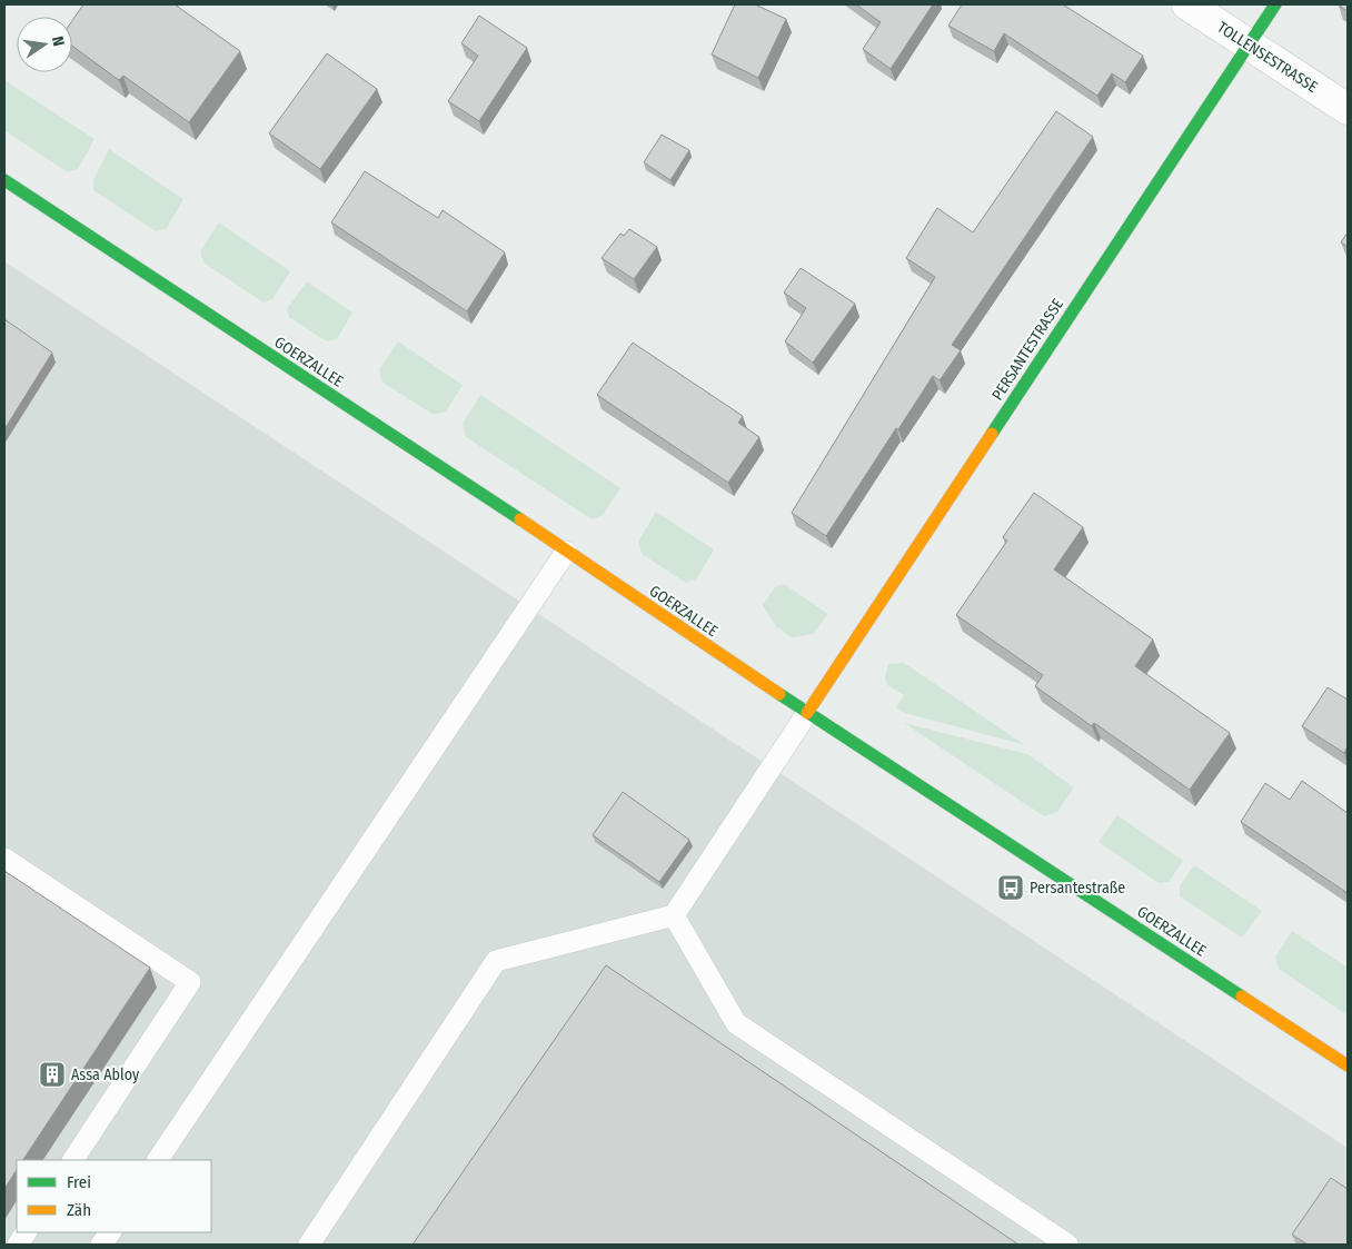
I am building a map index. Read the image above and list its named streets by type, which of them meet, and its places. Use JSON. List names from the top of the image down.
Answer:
{
  "streets": {
    "main road": ["PERSANTESTRASSE", "GOERZALLEE"],
    "street": ["TOLLENSESTRASSE"]
  },
  "crossings": [
    ["TOLLENSESTRASSE", "PERSANTESTRASSE"],
    ["PERSANTESTRASSE", "GOERZALLEE"]
  ],
  "places": {
    "bus stop": ["Persantestraße"],
    "building": ["Assa Abloy"]
  },
  "legend": ["Frei", "Zäh"],
  "north": "right"
}
